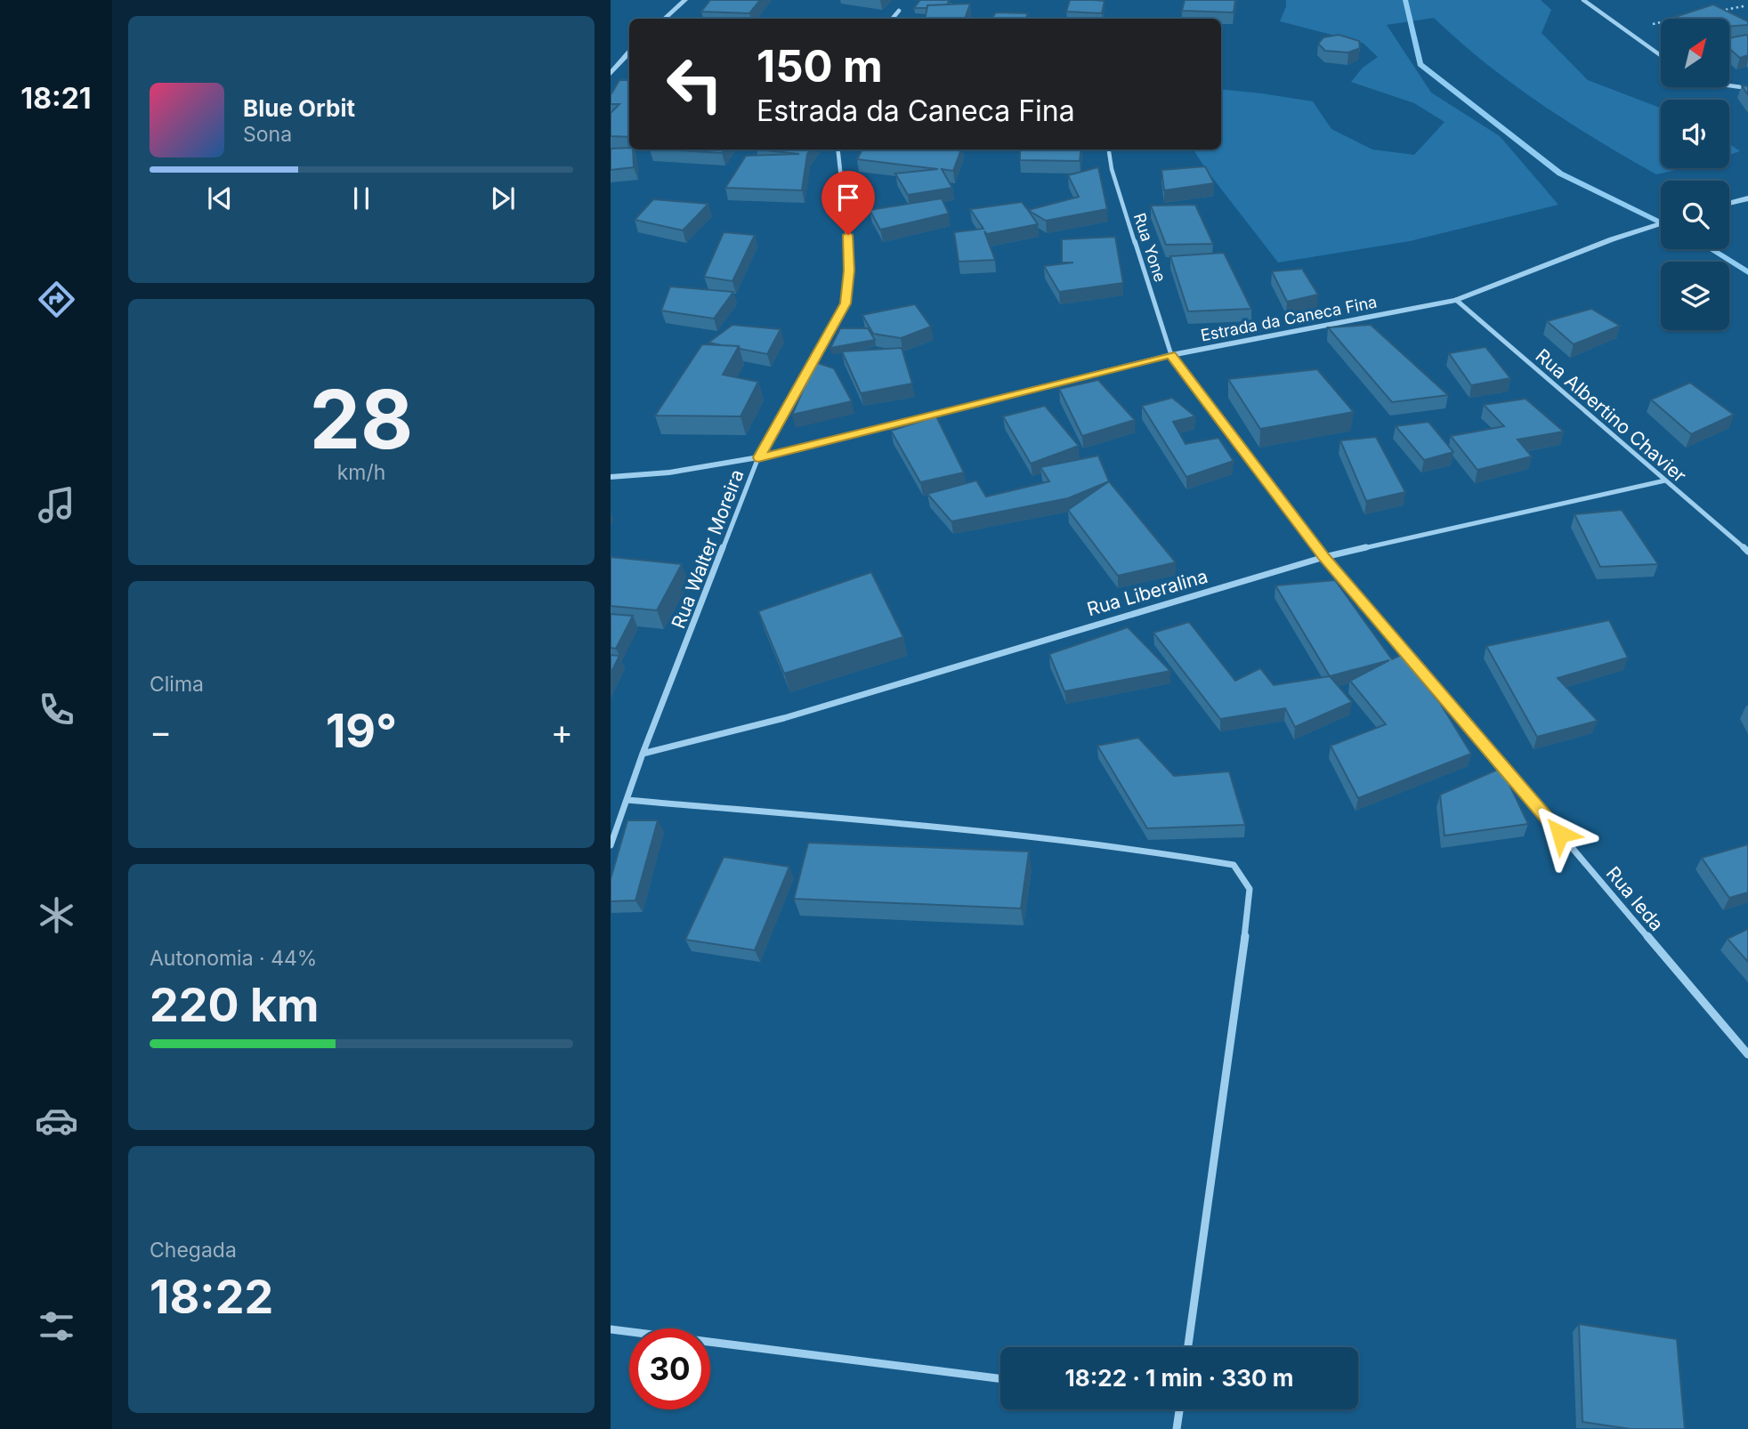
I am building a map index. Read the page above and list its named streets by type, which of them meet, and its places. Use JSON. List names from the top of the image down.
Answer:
{
  "streets": {
    "street": [
      "Rua Yone",
      "Estrada da Caneca Fina",
      "Rua Albertino Chavier",
      "Rua Walter Moreira",
      "Rua Liberalina",
      "Rua Ieda"
    ]
  },
  "crossings": [
    ["Rua Yone", "Estrada da Caneca Fina"],
    ["Rua Yone", "Rua Ieda"],
    ["Estrada da Caneca Fina", "Rua Albertino Chavier"],
    ["Estrada da Caneca Fina", "Rua Walter Moreira"],
    ["Estrada da Caneca Fina", "Rua Ieda"],
    ["Rua Albertino Chavier", "Rua Liberalina"],
    ["Rua Walter Moreira", "Rua Liberalina"],
    ["Rua Liberalina", "Rua Ieda"]
  ],
  "north": "top right",
  "page": {
    "tabs": "18:21",
    "turn": ["150 m", "Estrada da Caneca Fina"],
    "song": ["Blue Orbit", "Sona"],
    "tile": [
      ["28", "km/h"],
      "Clima",
      ["Autonomia · 44%", "220 km"],
      ["Chegada", "18:22"]
    ],
    "heat": ["−", "19°", "+"],
    "limit": "30",
    "trip": "18:22 · 1 min · 330 m"
  }
}
